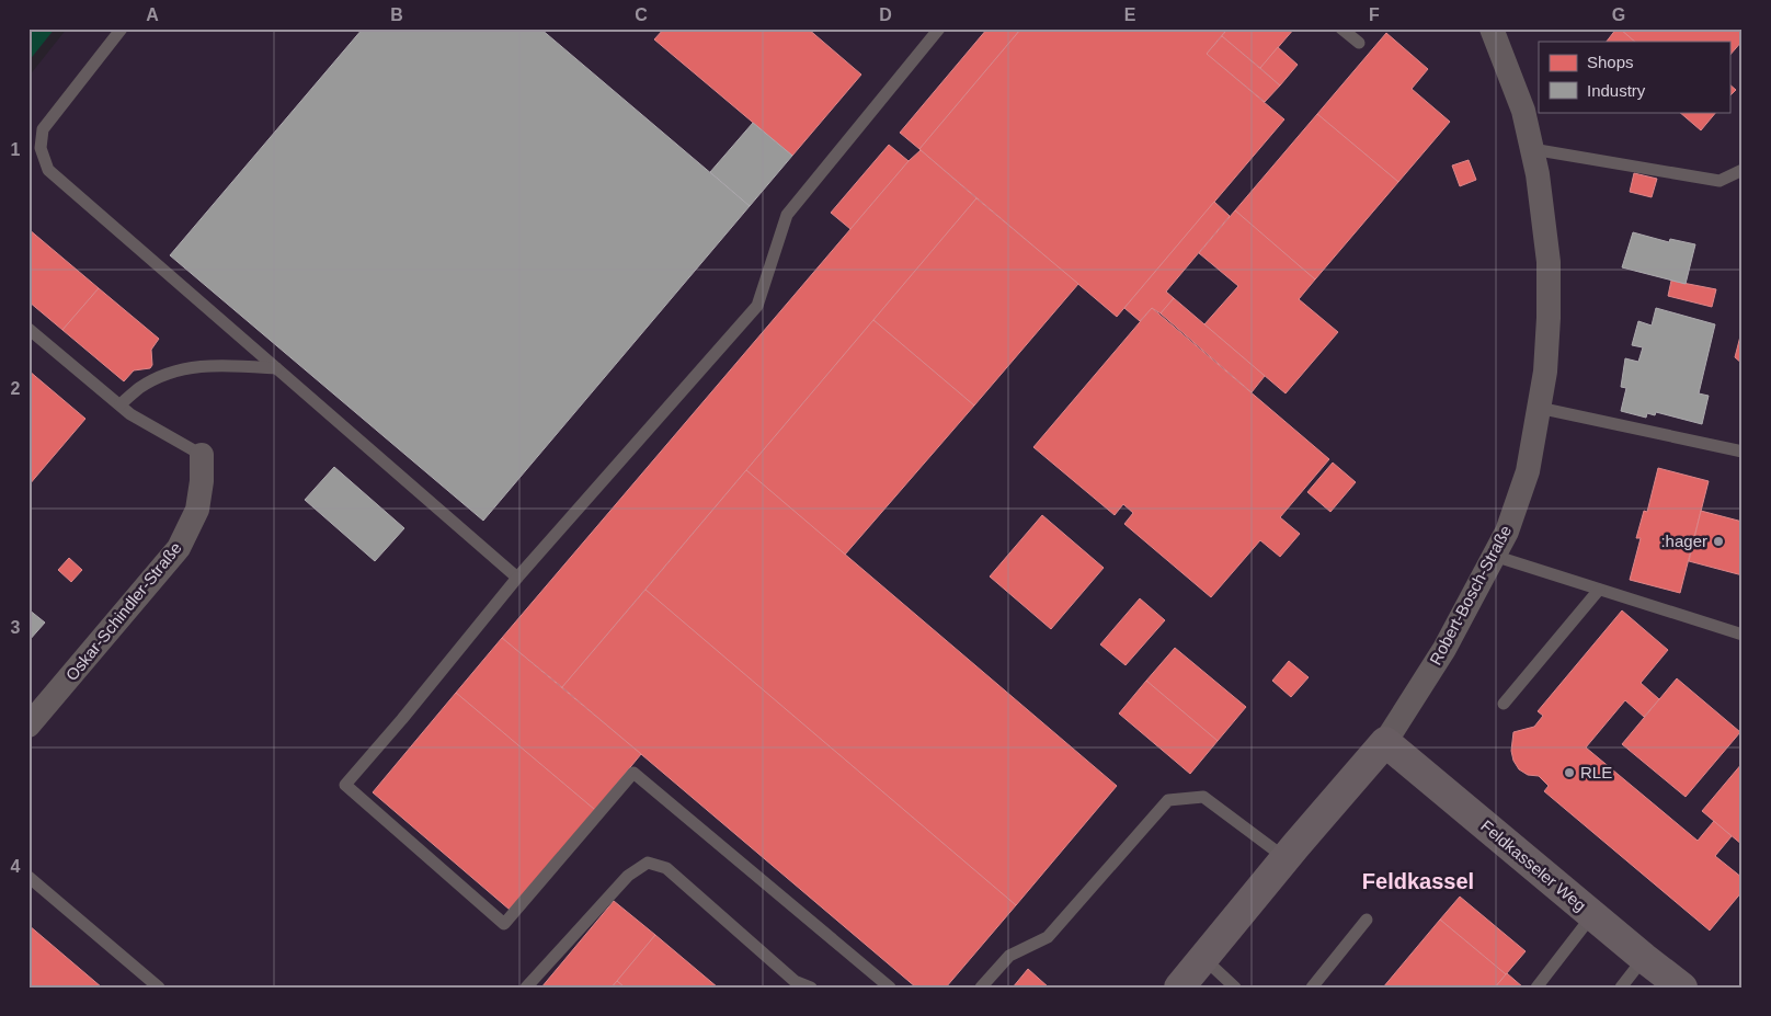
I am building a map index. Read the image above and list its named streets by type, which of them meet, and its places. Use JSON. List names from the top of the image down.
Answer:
{
  "streets": {
    "street": ["Robert-Bosch-Straße", "Oskar-Schindler-Straße", "Feldkasseler Weg"]
  },
  "crossings": [
    ["Robert-Bosch-Straße", "Feldkasseler Weg"]
  ],
  "districts": ["Feldkassel"],
  "places": [":hager", "RLE"],
  "legend": ["Shops", "Industry"],
  "grid": {
    "columns": [
      "A",
      "B",
      "C",
      "D",
      "E",
      "F",
      "G"
    ],
    "rows": [
      "1",
      "2",
      "3",
      "4"
    ]
  }
}
